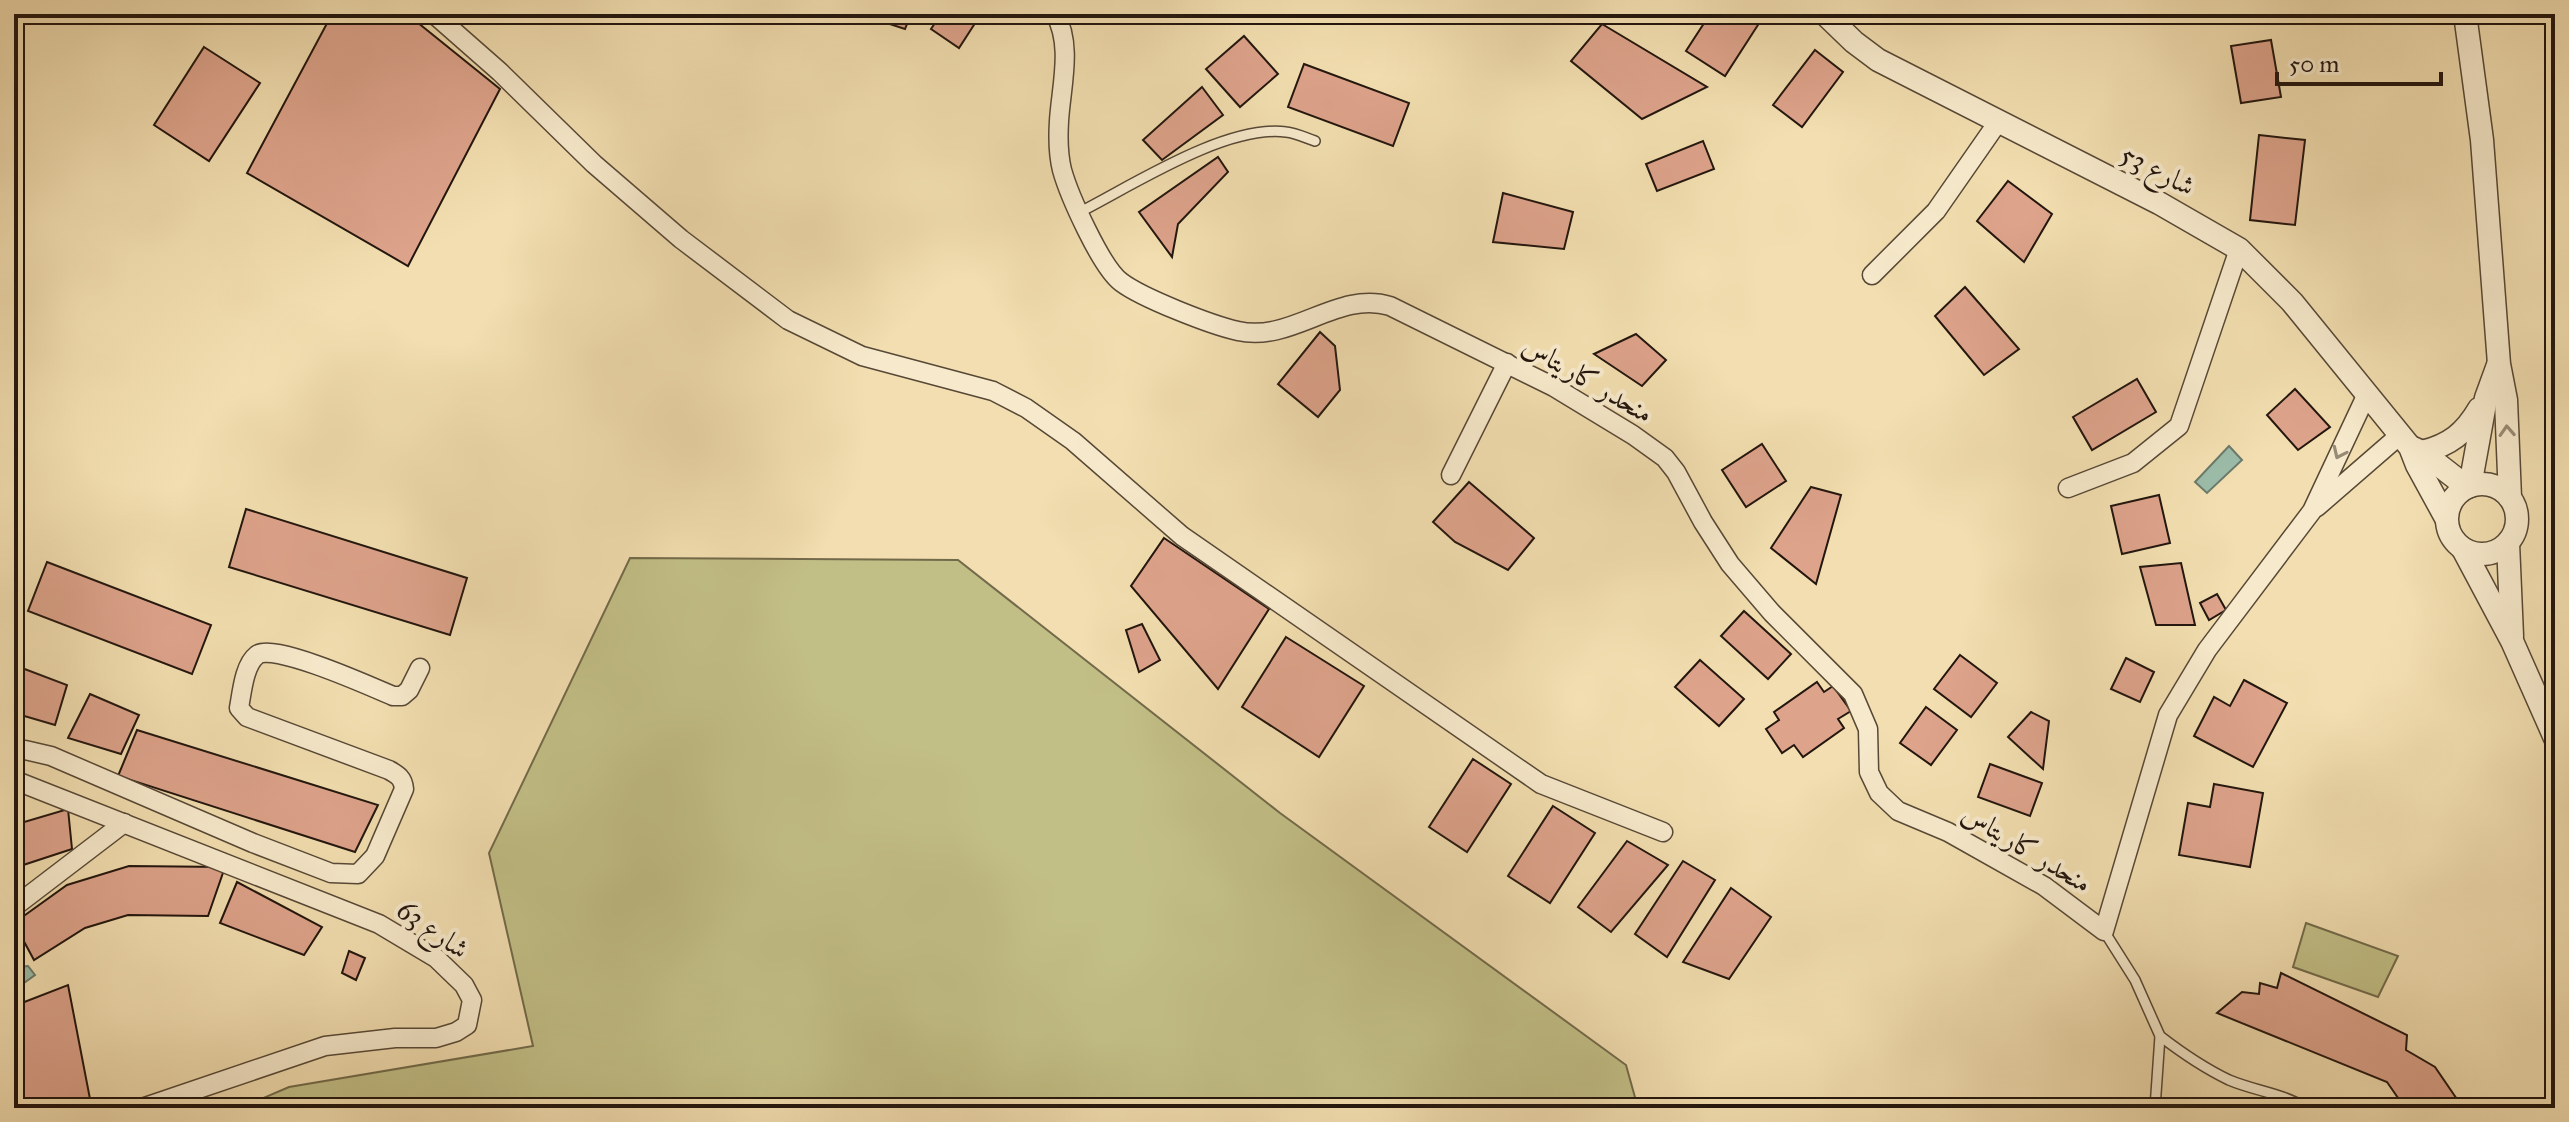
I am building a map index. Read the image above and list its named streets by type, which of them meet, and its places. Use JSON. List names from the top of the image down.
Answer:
{
  "streets": {
    "street": ["شارع 53", "منحدر كاريتاس", "شارع 63"]
  },
  "scale_bar": "50 m"
}
